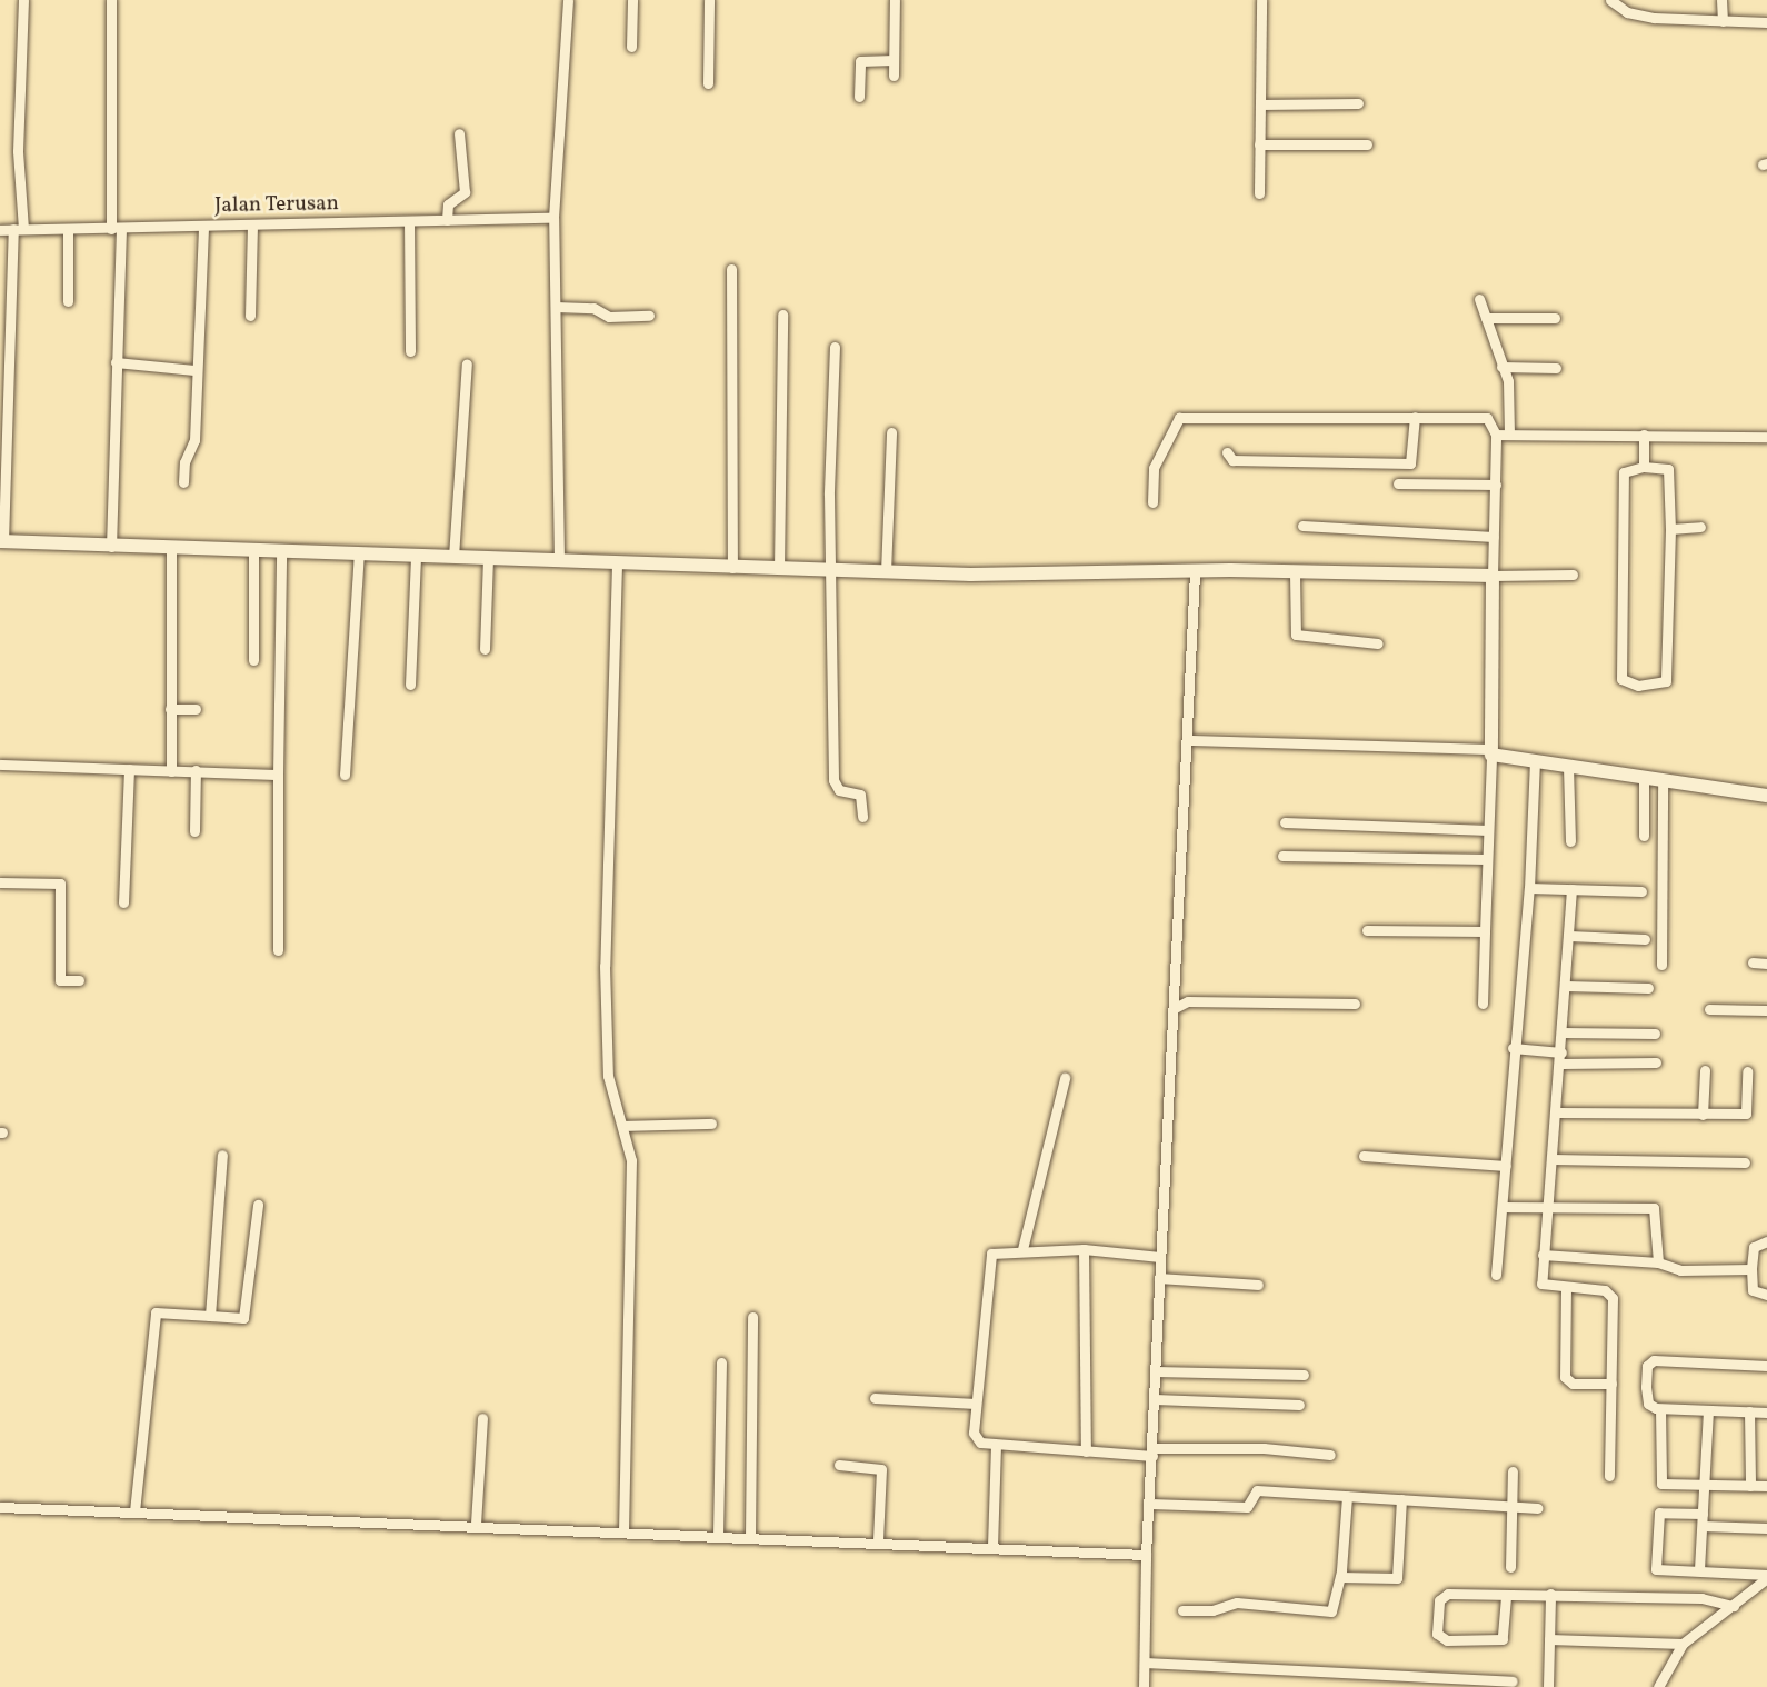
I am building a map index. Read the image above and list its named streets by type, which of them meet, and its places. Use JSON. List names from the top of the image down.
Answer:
{
  "streets": {
    "street": ["Jalan Terusan"]
  }
}
